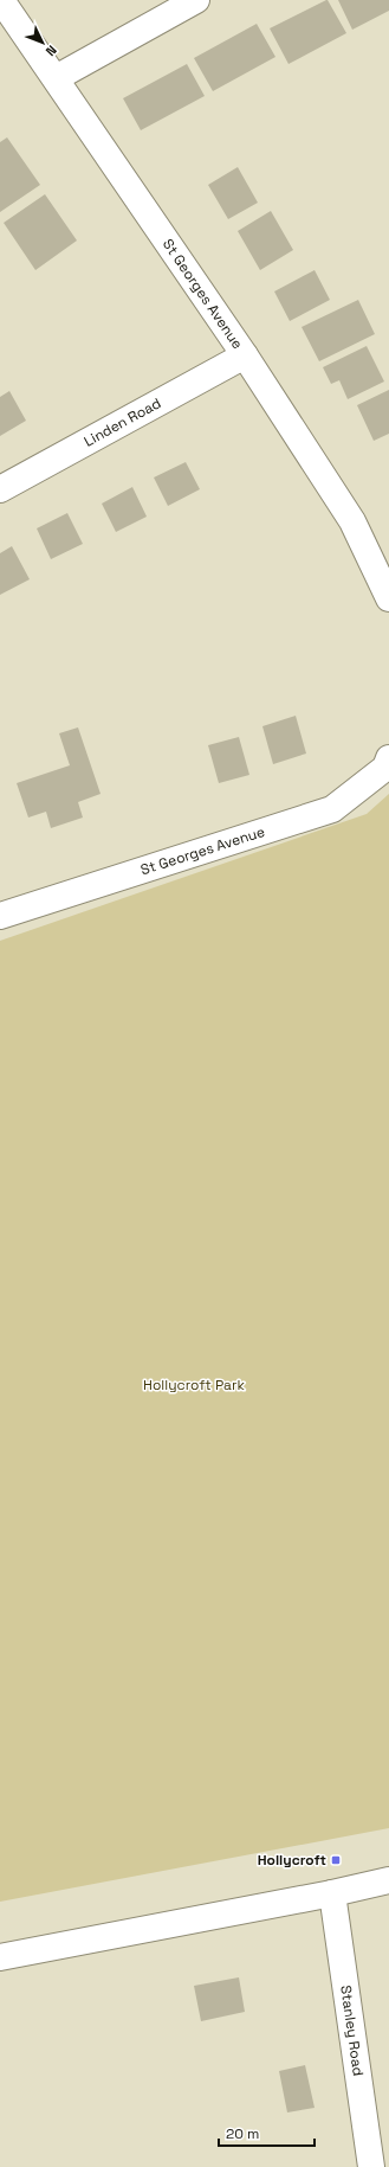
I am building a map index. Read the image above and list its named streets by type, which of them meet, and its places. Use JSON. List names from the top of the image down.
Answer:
{
  "streets": {
    "street": ["St Georges Avenue", "Linden Road", "Stanley Road"]
  },
  "crossings": [
    ["St Georges Avenue", "Linden Road"]
  ],
  "parks": ["Hollycroft Park"],
  "places": {
    "transit": ["Hollycroft"]
  },
  "scale_bar": "20 m",
  "north": "bottom right"
}
